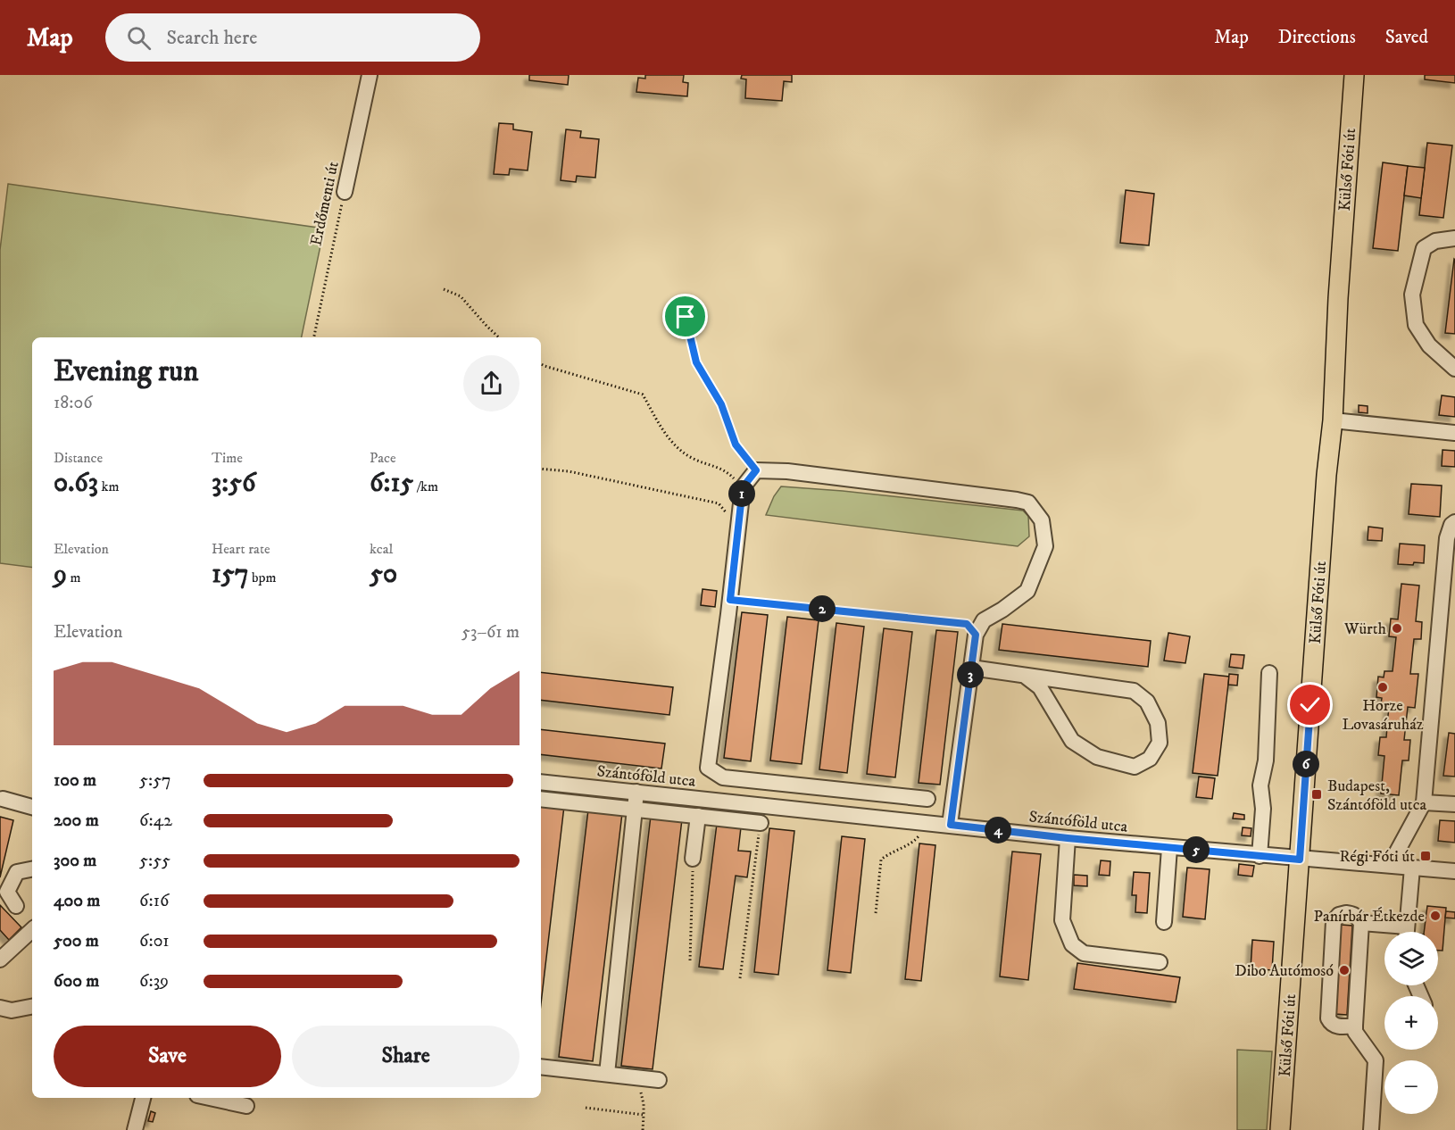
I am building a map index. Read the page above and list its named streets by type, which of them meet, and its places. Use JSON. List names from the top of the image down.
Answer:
{
  "streets": {
    "main road": ["Külső Fóti út"],
    "street": ["Erdőmenti út", "Szántóföld utca"]
  },
  "crossings": [
    ["Külső Fóti út", "Szántóföld utca"]
  ],
  "places": {
    "other": [
      "Würth",
      "Horze Lovasáruház",
      "Panírbár Étkezde",
      "Dibo Autómosó"
    ],
    "transit": ["Budapest, Szántóföld utca", "Régi Fóti út"]
  },
  "page": {
    "header": "Map",
    "search": "Search here",
    "nav": ["Map", "Directions", "Saved"],
    "heading": ["Evening run", "18:06"],
    "stats": [
      ["Distance", "0.63 km"],
      ["Time", "3:56"],
      ["Pace", "6:15 /km"],
      ["Elevation", "9 m"],
      ["Heart rate", "157 bpm"],
      ["kcal", "50"]
    ],
    "pins": [
      "1",
      "2",
      "3",
      "6",
      "4",
      "5"
    ],
    "chart": ["Elevation", "53–61 m"],
    "list": [
      {
        "name": "100 m",
        "note": "5:57"
      },
      {
        "name": "200 m",
        "note": "6:42"
      },
      {
        "name": "300 m",
        "note": "5:55"
      },
      {
        "name": "400 m",
        "note": "6:16"
      },
      {
        "name": "500 m",
        "note": "6:01"
      },
      {
        "name": "600 m",
        "note": "6:39"
      }
    ],
    "map_buttons": ["+", "−"],
    "buttons": ["Save", "Share"]
  }
}
